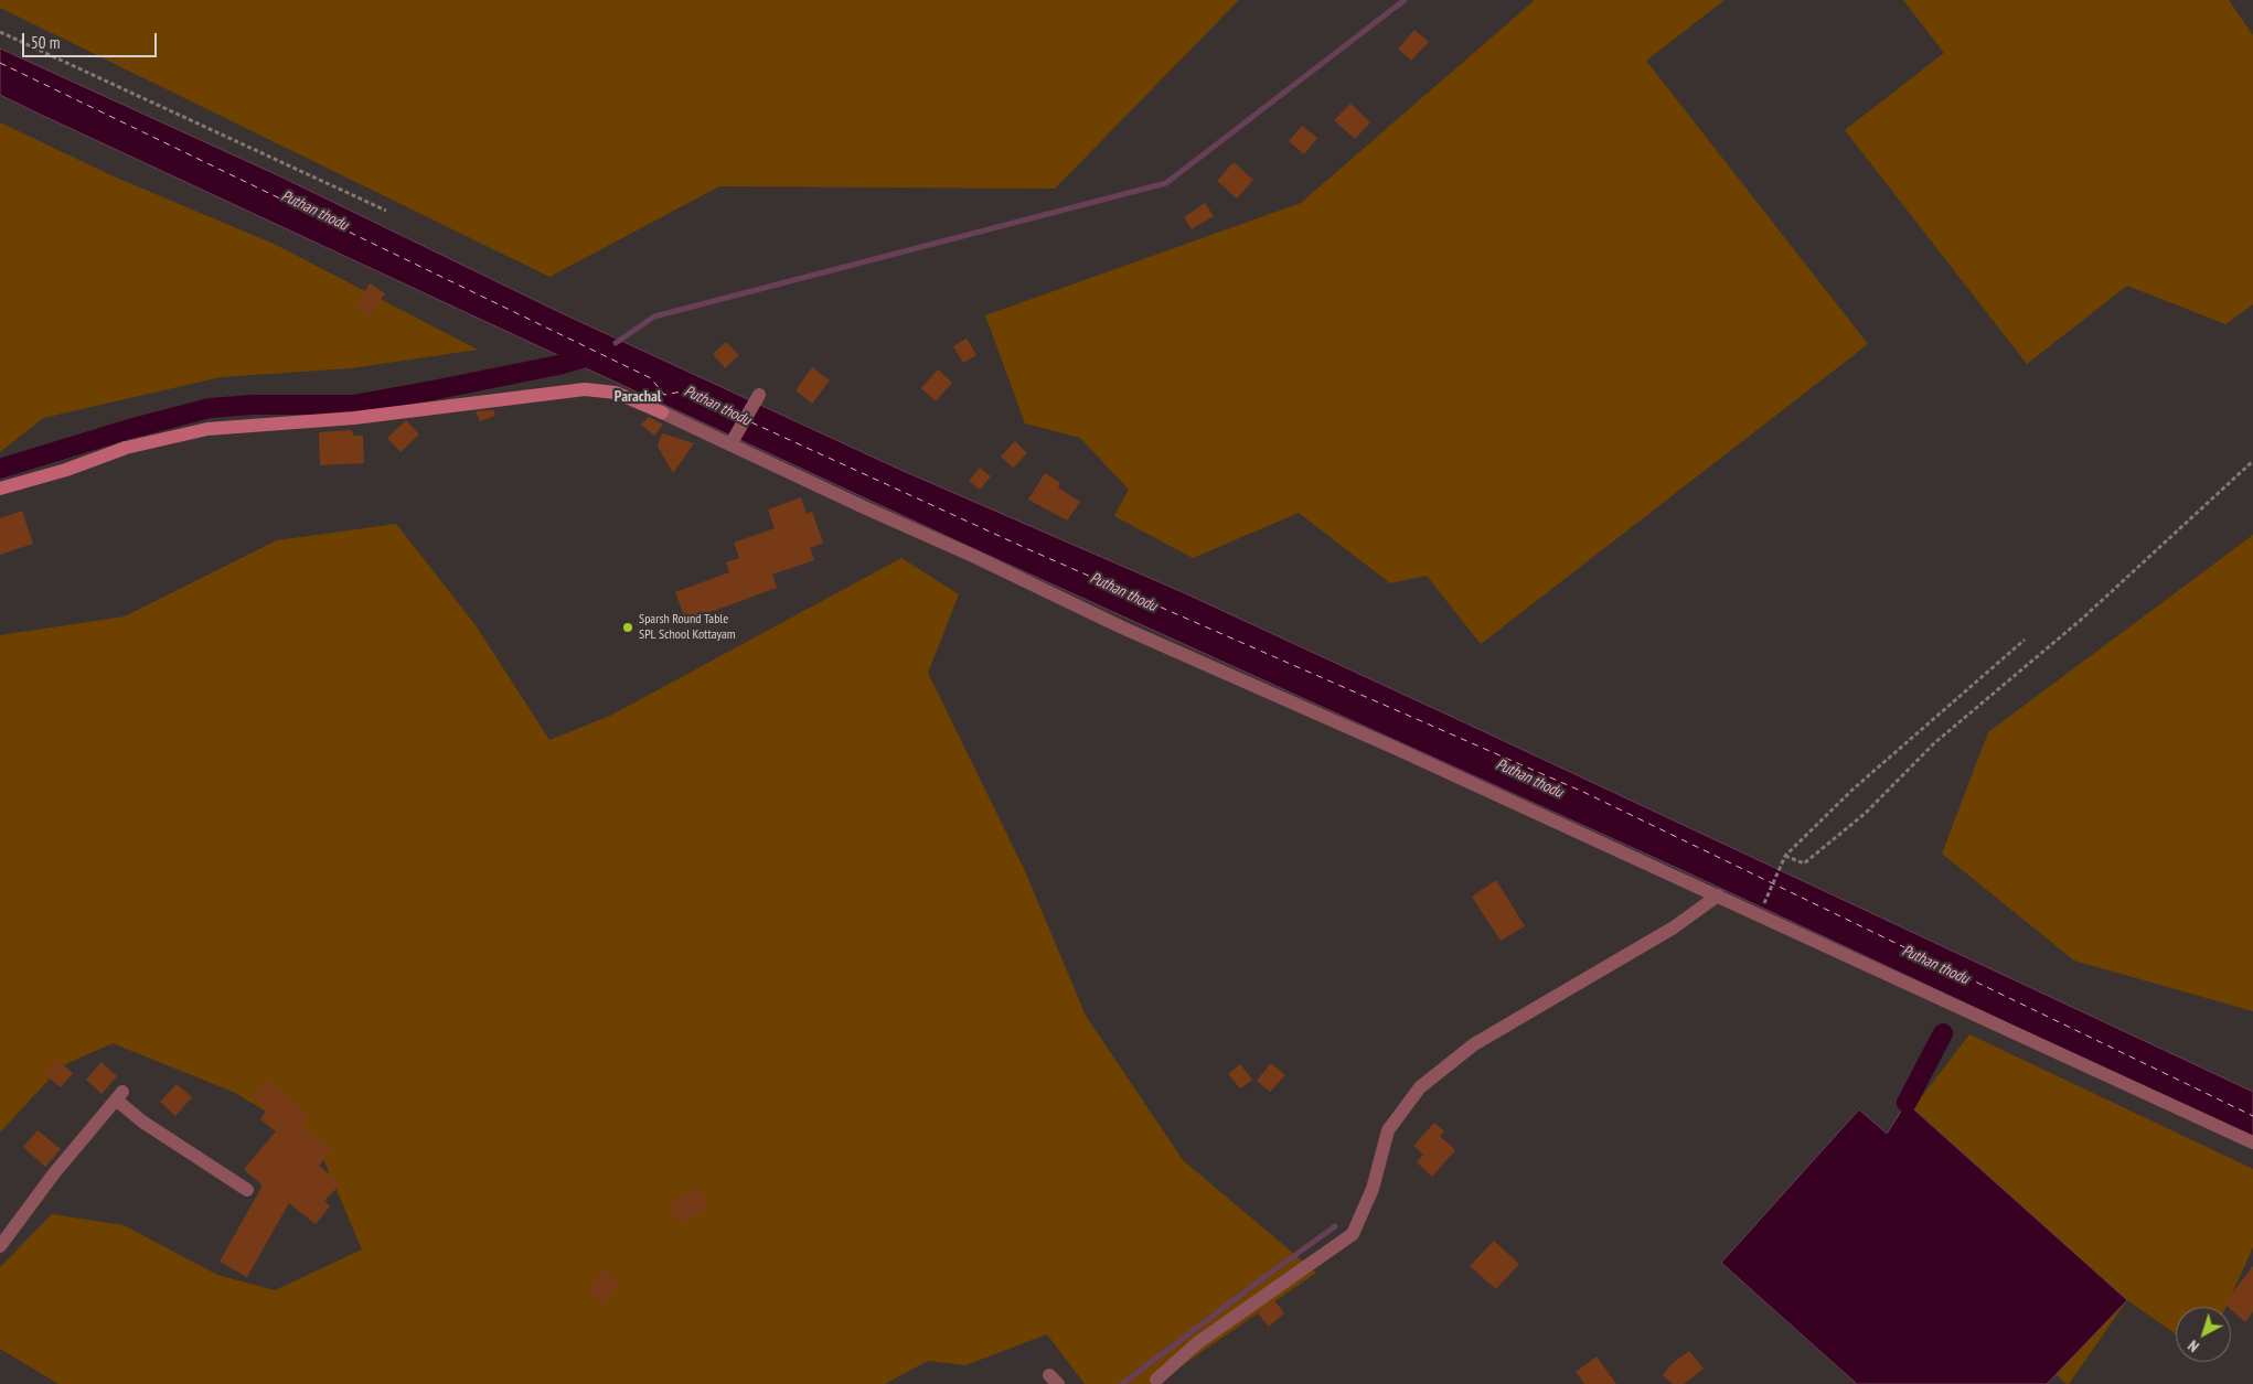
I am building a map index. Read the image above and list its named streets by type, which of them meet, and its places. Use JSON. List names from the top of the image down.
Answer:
{
  "districts": ["Parachal"],
  "water": ["Puthan thodu"],
  "places": ["Sparsh Round Table SPL School Kottayam"],
  "scale_bar": "50 m",
  "north": "bottom left"
}
